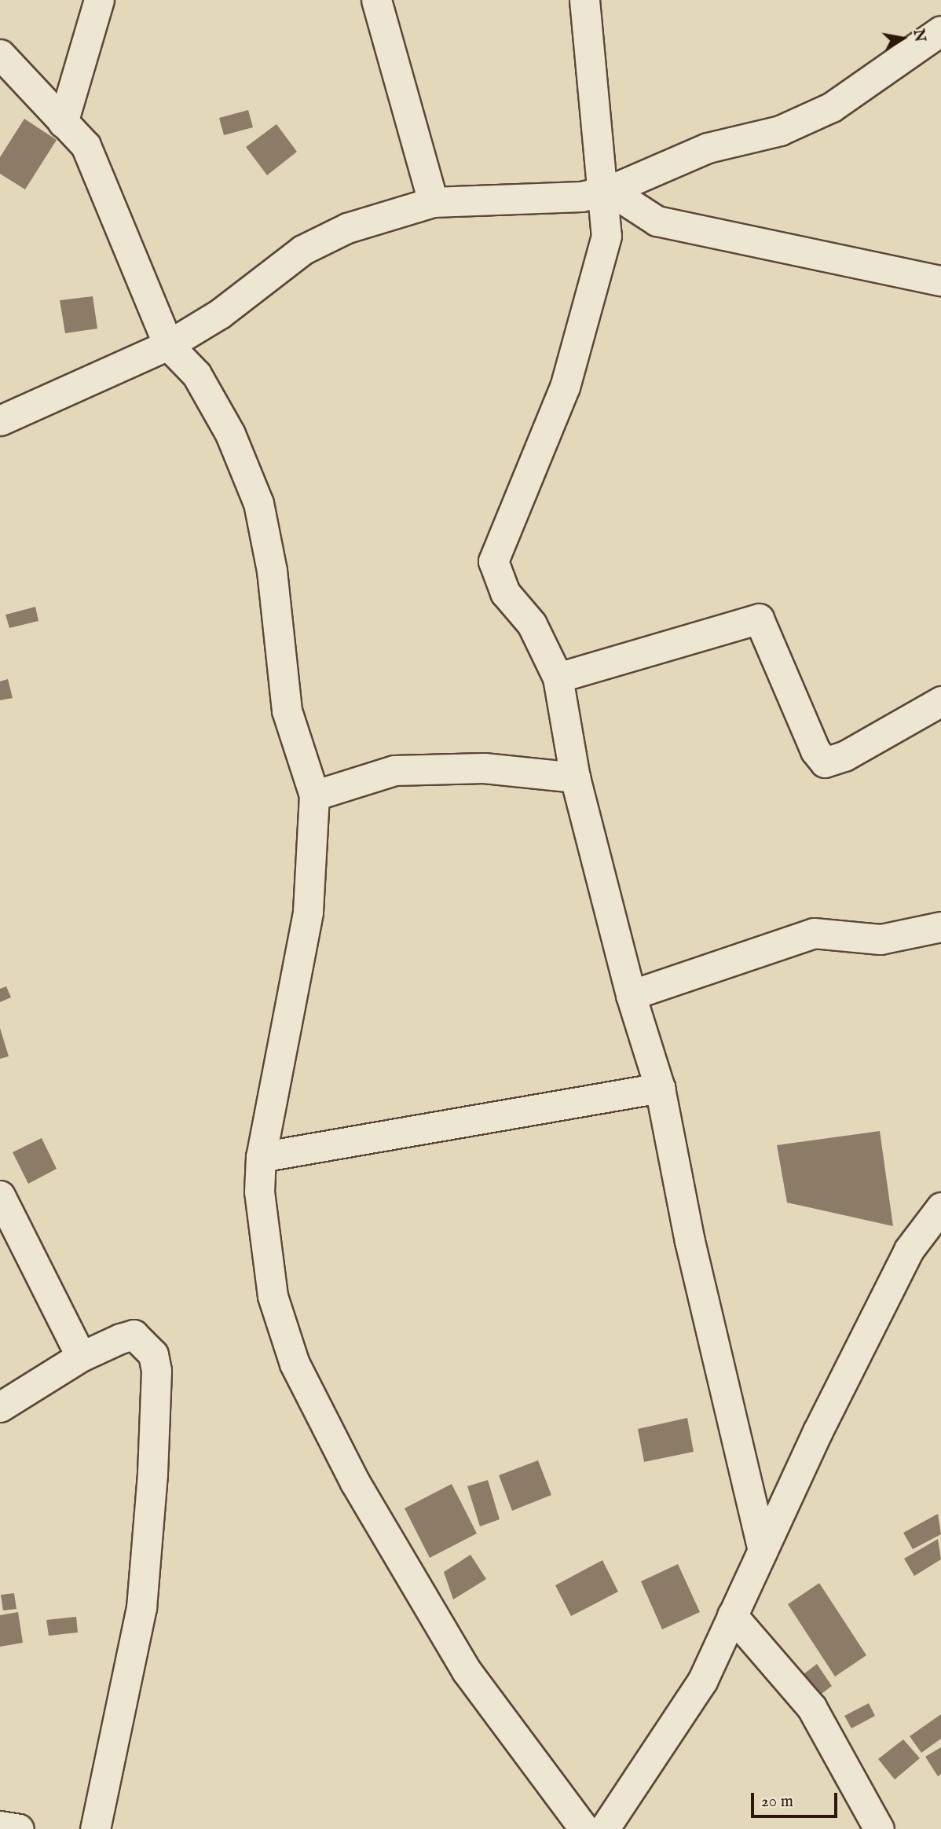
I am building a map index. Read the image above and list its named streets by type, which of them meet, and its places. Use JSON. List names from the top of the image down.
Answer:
{
  "scale_bar": "20 m",
  "north": "right"
}
